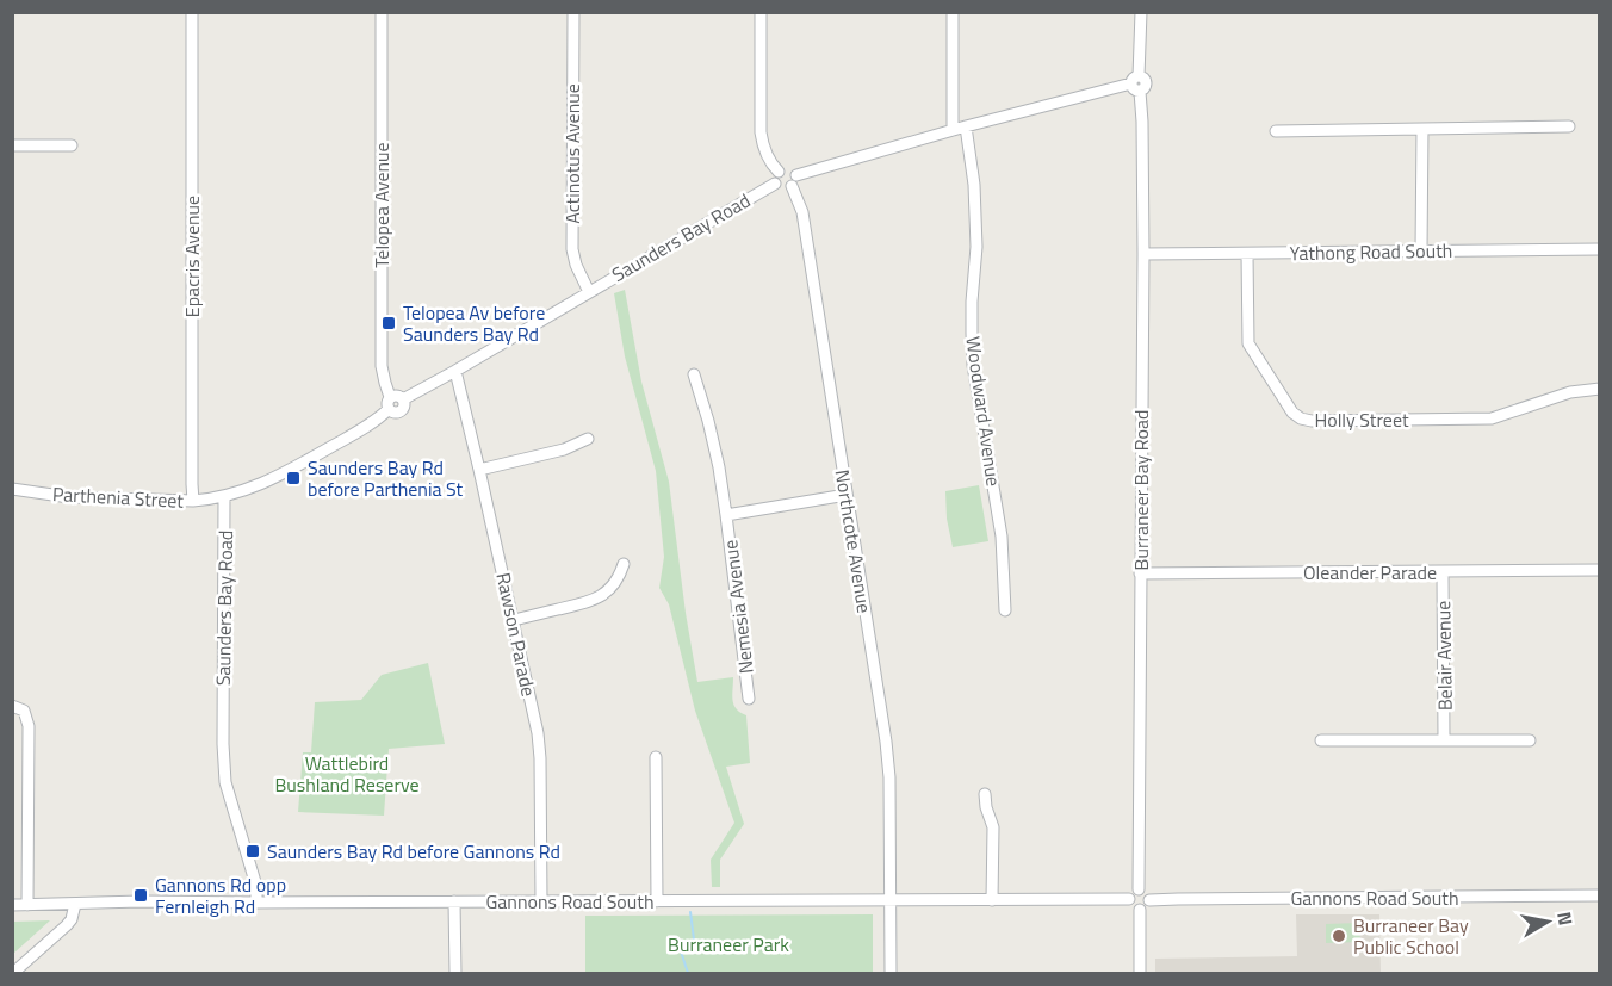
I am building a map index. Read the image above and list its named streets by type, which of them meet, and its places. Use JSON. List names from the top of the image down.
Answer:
{
  "streets": {
    "street": [
      "Actinotus Avenue",
      "Telopea Avenue",
      "Saunders Bay Road",
      "Yathong Road South",
      "Epacris Avenue",
      "Woodward Avenue",
      "Holly Street",
      "Burraneer Bay Road",
      "Parthenia Street",
      "Northcote Avenue",
      "Oleander Parade",
      "Nemesia Avenue",
      "Rawson Parade",
      "Belair Avenue",
      "Gannons Road South"
    ]
  },
  "crossings": [
    ["Actinotus Avenue", "Saunders Bay Road"],
    ["Telopea Avenue", "Saunders Bay Road"],
    ["Saunders Bay Road", "Parthenia Street"],
    ["Saunders Bay Road", "Rawson Parade"],
    ["Saunders Bay Road", "Gannons Road South"],
    ["Yathong Road South", "Holly Street"],
    ["Yathong Road South", "Burraneer Bay Road"],
    ["Epacris Avenue", "Parthenia Street"],
    ["Burraneer Bay Road", "Oleander Parade"],
    ["Burraneer Bay Road", "Gannons Road South"],
    ["Northcote Avenue", "Nemesia Avenue"],
    ["Northcote Avenue", "Gannons Road South"],
    ["Oleander Parade", "Belair Avenue"],
    ["Rawson Parade", "Gannons Road South"]
  ],
  "parks": ["Wattlebird Bushland Reserve", "Burraneer Park"],
  "places": {
    "transit": [
      "Telopea Av before Saunders Bay Rd",
      "Saunders Bay Rd before Parthenia St",
      "Saunders Bay Rd before Gannons Rd",
      "Gannons Rd opp Fernleigh Rd"
    ],
    "other": ["Burraneer Bay Public School"]
  },
  "north": "right"
}
